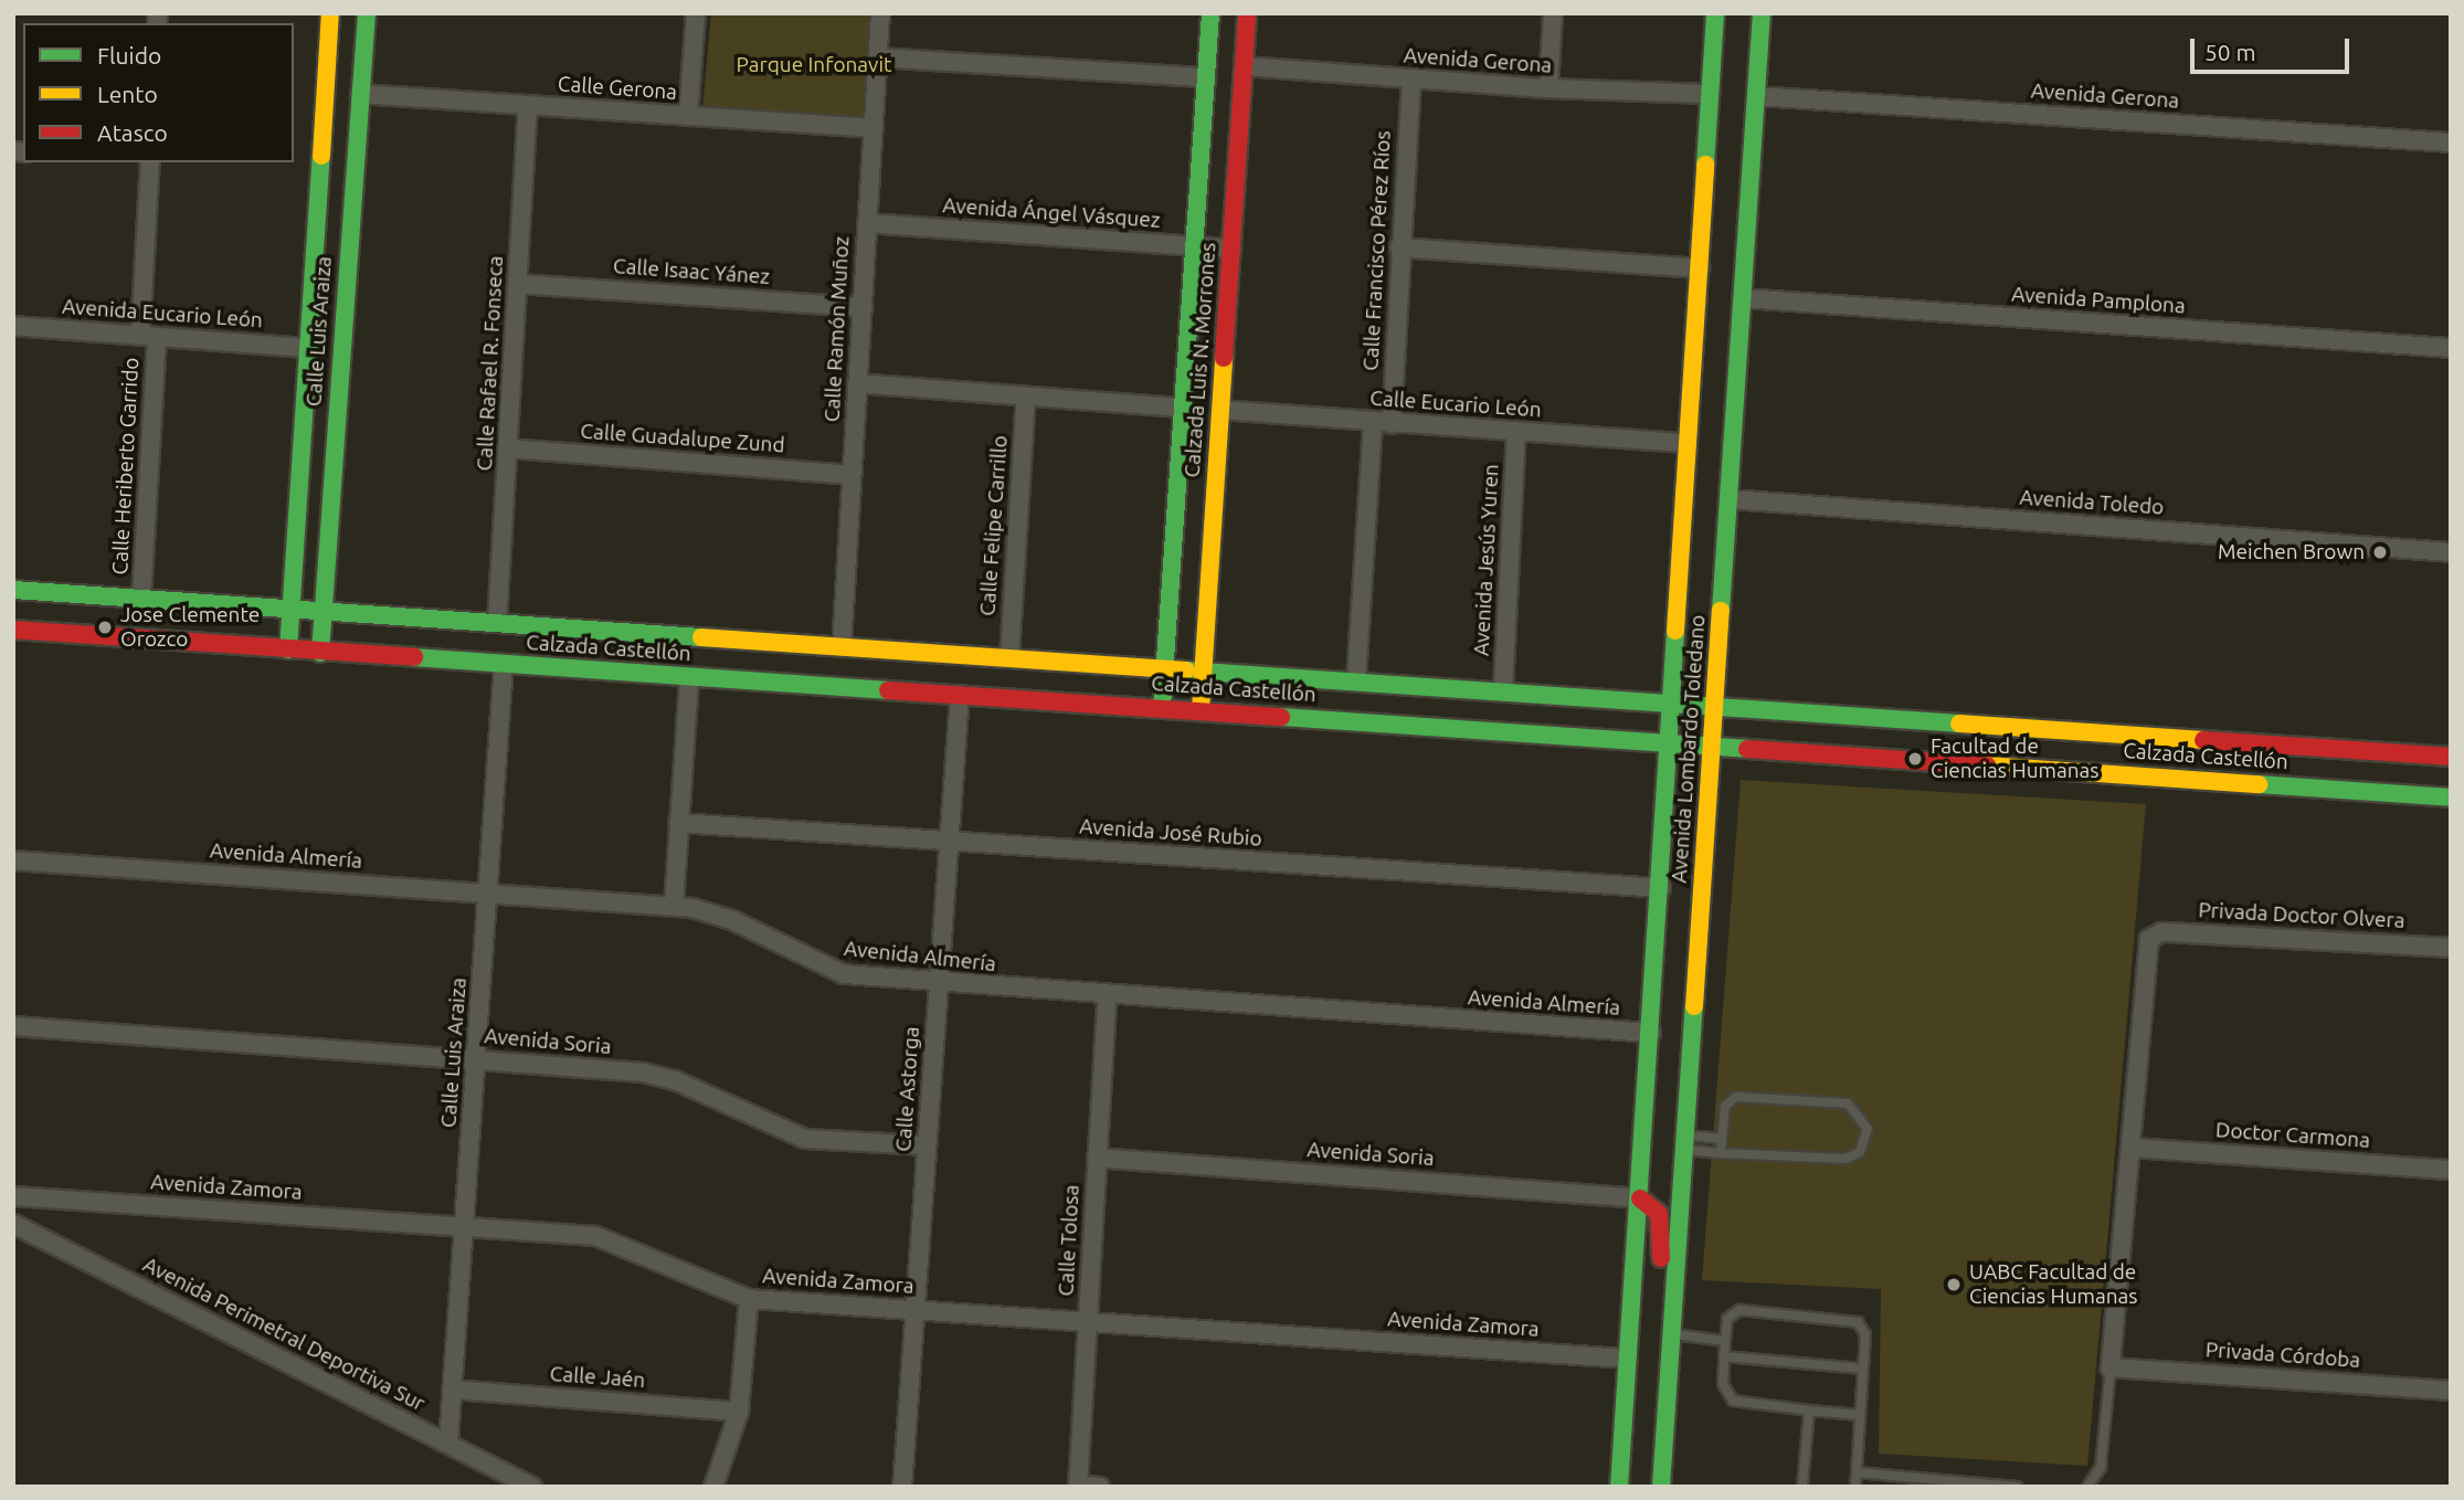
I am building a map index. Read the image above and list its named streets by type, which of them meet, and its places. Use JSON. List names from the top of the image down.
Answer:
{
  "streets": {
    "main road": [
      "Calle Luis Araiza",
      "Calzada Luis N. Morrones",
      "Calzada Castellón",
      "Avenida Lombardo Toledano"
    ],
    "street": [
      "Avenida Gerona",
      "Calle Gerona",
      "Avenida Ángel Vásquez",
      "Calle Francisco Pérez Ríos",
      "Calle Isaac Yánez",
      "Avenida Pamplona",
      "Avenida Eucario León",
      "Calle Ramón Muñoz",
      "Calle Rafael R. Fonseca",
      "Calle Eucario León",
      "Calle Guadalupe Zund",
      "Calle Heriberto Garrido",
      "Avenida Toledo",
      "Calle Felipe Carrillo",
      "Avenida Jesús Yuren",
      "Avenida José Rubio",
      "Avenida Almería",
      "Privada Doctor Olvera",
      "Avenida Soria",
      "Calle Astorga",
      "Doctor Carmona",
      "Avenida Zamora",
      "Calle Tolosa",
      "Avenida Perimetral Deportiva Sur",
      "Privada Córdoba",
      "Calle Jaén"
    ]
  },
  "crossings": [
    ["Avenida Gerona", "Calle Francisco Pérez Ríos"],
    ["Avenida Gerona", "Calzada Luis N. Morrones"],
    ["Avenida Gerona", "Avenida Lombardo Toledano"],
    ["Calle Gerona", "Calle Ramón Muñoz"],
    ["Calle Gerona", "Calle Luis Araiza"],
    ["Calle Gerona", "Calle Rafael R. Fonseca"],
    ["Avenida Ángel Vásquez", "Calle Ramón Muñoz"],
    ["Avenida Ángel Vásquez", "Calzada Luis N. Morrones"],
    ["Calle Francisco Pérez Ríos", "Calle Eucario León"],
    ["Calle Francisco Pérez Ríos", "Calzada Castellón"],
    ["Calle Isaac Yánez", "Calle Ramón Muñoz"],
    ["Calle Isaac Yánez", "Calle Rafael R. Fonseca"],
    ["Avenida Pamplona", "Avenida Lombardo Toledano"],
    ["Avenida Eucario León", "Calle Luis Araiza"],
    ["Avenida Eucario León", "Calle Heriberto Garrido"],
    ["Calle Ramón Muñoz", "Calle Guadalupe Zund"],
    ["Calle Ramón Muñoz", "Calzada Castellón"],
    ["Calle Luis Araiza", "Calzada Castellón"],
    ["Calle Luis Araiza", "Avenida Almería"],
    ["Calle Luis Araiza", "Avenida Soria"],
    ["Calle Luis Araiza", "Avenida Zamora"],
    ["Calle Luis Araiza", "Avenida Perimetral Deportiva Sur"],
    ["Calle Luis Araiza", "Calle Jaén"],
    ["Calzada Luis N. Morrones", "Calle Eucario León"],
    ["Calzada Luis N. Morrones", "Calzada Castellón"],
    ["Calle Rafael R. Fonseca", "Calle Guadalupe Zund"],
    ["Calle Rafael R. Fonseca", "Calzada Castellón"],
    ["Calle Eucario León", "Avenida Jesús Yuren"],
    ["Calle Eucario León", "Avenida Lombardo Toledano"],
    ["Calle Heriberto Garrido", "Calzada Castellón"],
    ["Avenida Toledo", "Avenida Lombardo Toledano"],
    ["Calle Felipe Carrillo", "Calzada Castellón"],
    ["Avenida Jesús Yuren", "Calzada Castellón"],
    ["Calzada Castellón", "Avenida Lombardo Toledano"],
    ["Calzada Castellón", "Calle Astorga"],
    ["Avenida Lombardo Toledano", "Avenida José Rubio"],
    ["Avenida Lombardo Toledano", "Avenida Almería"],
    ["Avenida Lombardo Toledano", "Avenida Soria"],
    ["Avenida Lombardo Toledano", "Avenida Zamora"],
    ["Avenida José Rubio", "Calle Astorga"],
    ["Avenida Almería", "Calle Astorga"],
    ["Avenida Almería", "Calle Tolosa"],
    ["Privada Doctor Olvera", "Doctor Carmona"],
    ["Avenida Soria", "Calle Astorga"],
    ["Avenida Soria", "Calle Tolosa"],
    ["Calle Astorga", "Avenida Zamora"],
    ["Avenida Zamora", "Calle Tolosa"]
  ],
  "parks": ["Parque Infonavit"],
  "places": [
    "Meichen Brown",
    "Jose Clemente Orozco",
    "Facultad de Ciencias Humanas",
    "UABC Facultad de Ciencias Humanas"
  ],
  "legend": ["Fluido", "Lento", "Atasco"],
  "scale_bar": "50 m"
}
